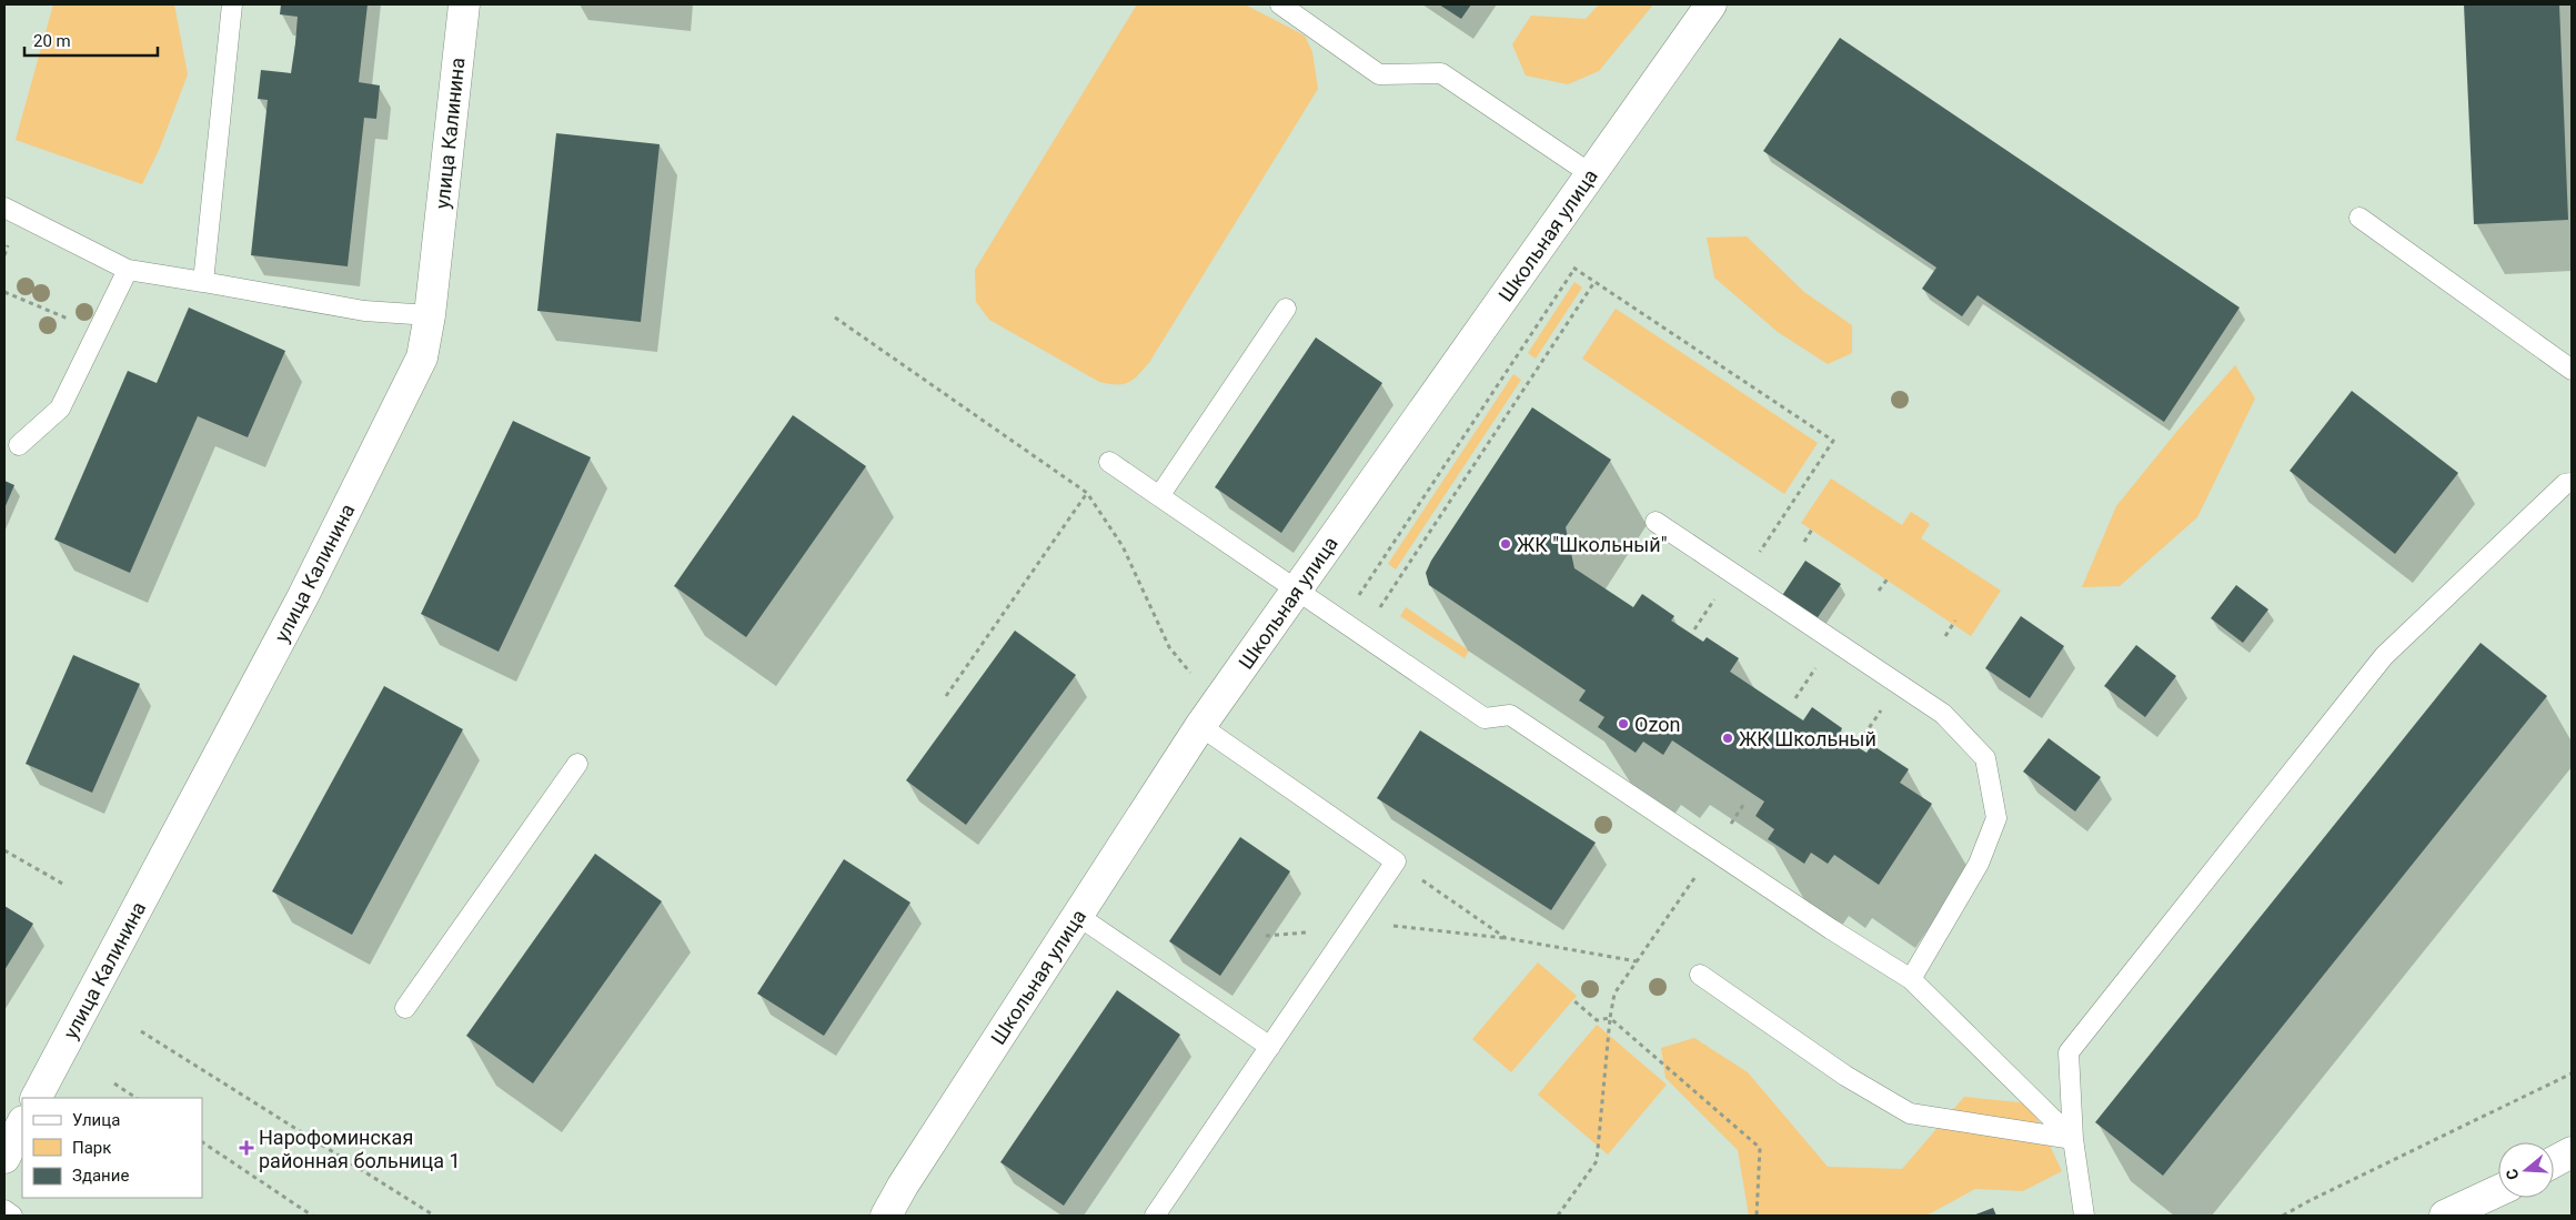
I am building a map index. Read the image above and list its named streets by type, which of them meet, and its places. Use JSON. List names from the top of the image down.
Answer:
{
  "streets": {
    "street": ["улица Калинина", "Школьная улица"]
  },
  "places": {
    "other": ["ЖК \"Школьный\"", "Ozon", "ЖК Школьный"],
    "health": ["Нарофоминская районная больница 1"]
  },
  "legend": ["Улица", "Парк", "Здание"],
  "scale_bar": "20 m",
  "north": "left"
}
